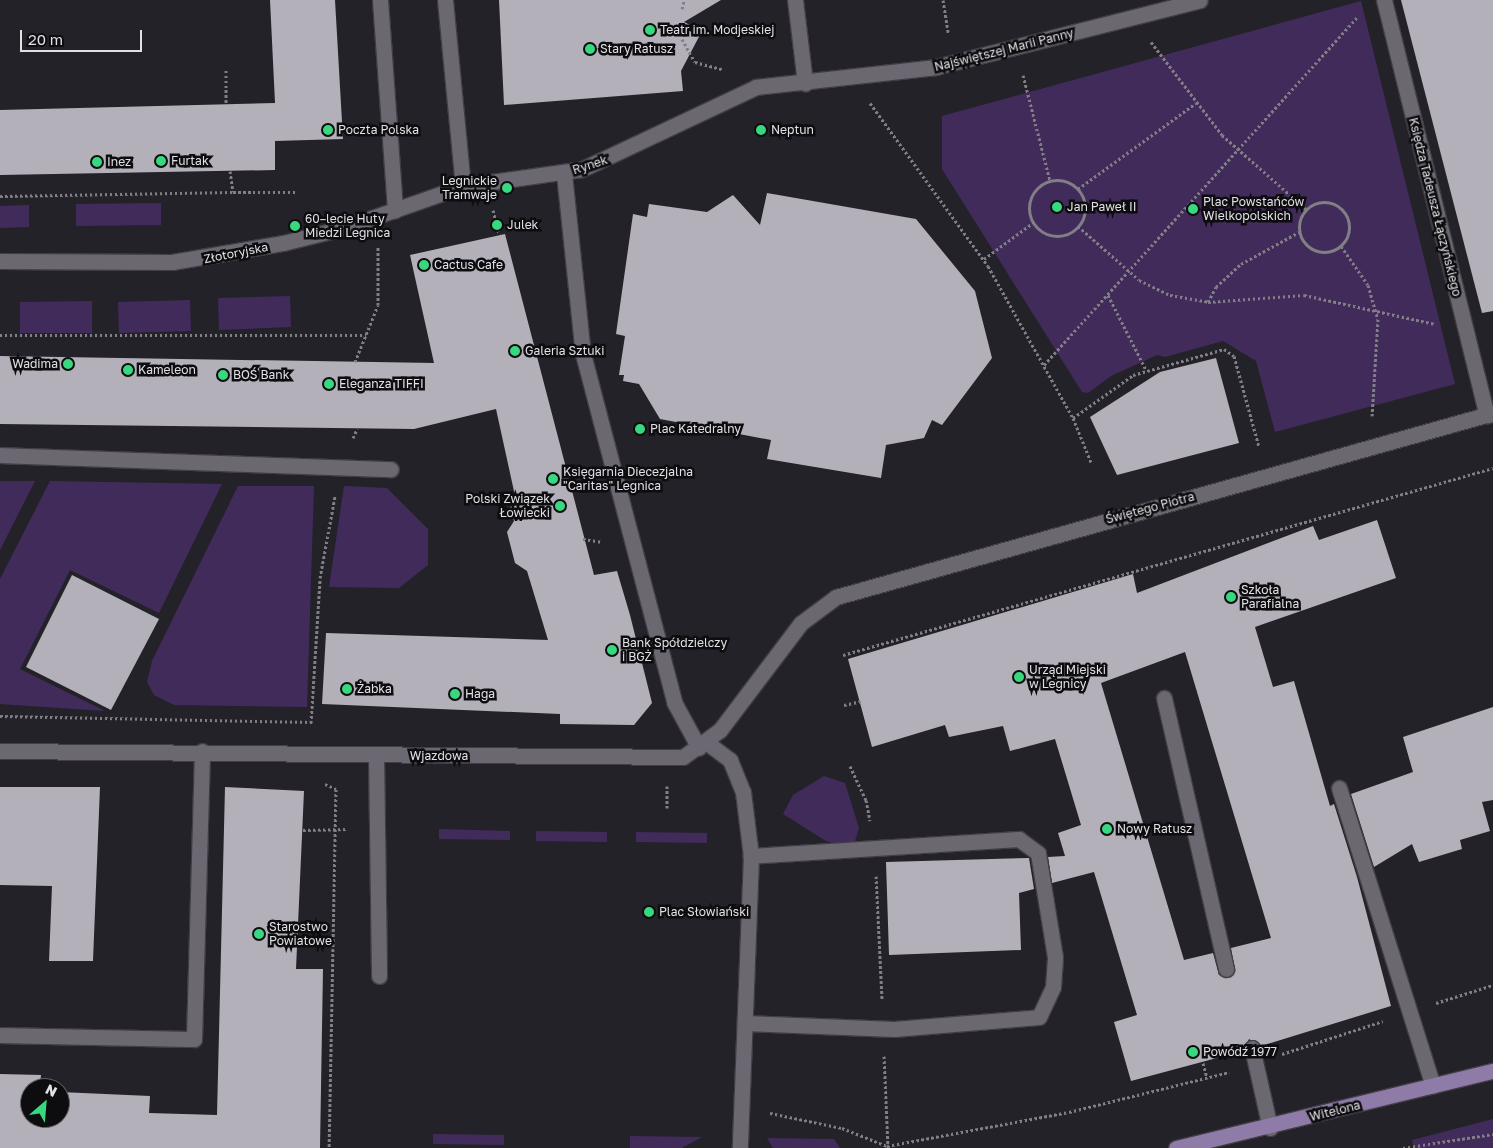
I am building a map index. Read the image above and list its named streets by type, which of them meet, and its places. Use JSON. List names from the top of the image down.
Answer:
{
  "streets": {
    "main road": ["Witelona"],
    "street": [
      "Najświętszej Marii Panny",
      "Rynek",
      "Księdza Tadeusza Łączyńskiego",
      "Złotoryjska",
      "Świętego Piotra",
      "Wjazdowa"
    ]
  },
  "crossings": [
    ["Najświętszej Marii Panny", "Rynek"],
    ["Rynek", "Złotoryjska"],
    ["Księdza Tadeusza Łączyńskiego", "Świętego Piotra"],
    ["Świętego Piotra", "Wjazdowa"]
  ],
  "places": [
    "Teatr im. Modjeskiej",
    "Stary Ratusz",
    "Poczta Polska",
    "Neptun",
    "Furtak",
    "Inez",
    "Legnickie Tramwaje",
    "Jan Paweł II",
    "Plac Powstańców Wielkopolskich",
    "Julek",
    "60–lecie Huty Miedzi Legnica",
    "Cactus Cafe",
    "Galeria Sztuki",
    "Wadima",
    "Kameleon",
    "BOŚ Bank",
    "Eleganza TIFFI",
    "Plac Katedralny",
    "Księgarnia Diecezjalna \"Caritas\" Legnica",
    "Polski Związek Łowiecki",
    "Szkoła Parafialna",
    "Bank Spółdzielczy i BGŻ",
    "Urząd Miejski w Legnicy",
    "Żabka",
    "Haga",
    "Nowy Ratusz",
    "Plac Słowiański",
    "Starostwo Powiatowe",
    "Powódź 1977"
  ],
  "scale_bar": "20 m",
  "north": "top right"
}
